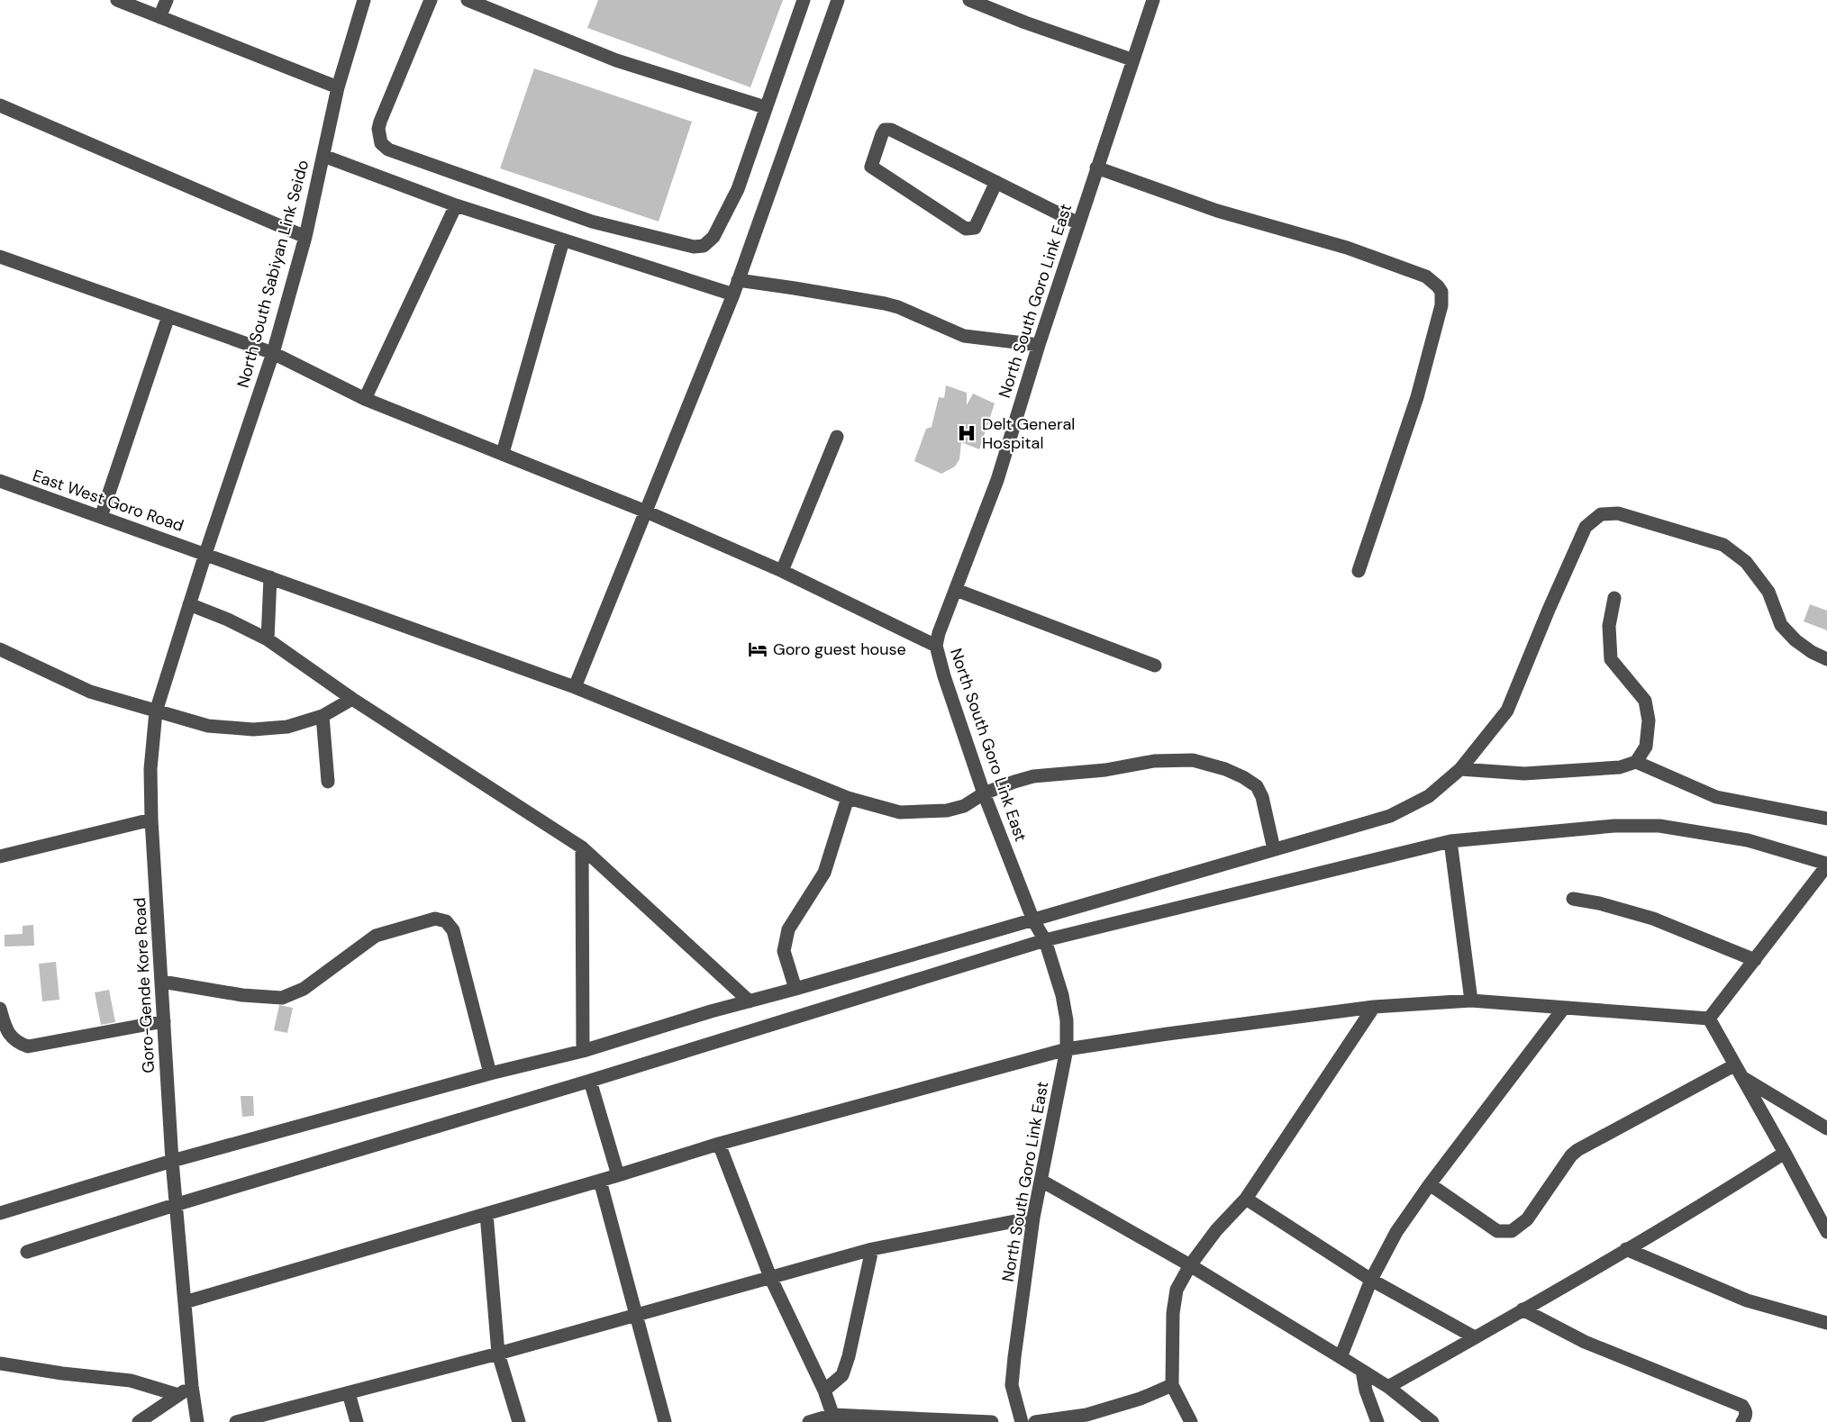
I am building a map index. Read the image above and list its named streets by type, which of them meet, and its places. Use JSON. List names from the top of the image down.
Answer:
{
  "streets": {
    "street": [
      "North South Sabiyan Link Seido",
      "North South Goro Link East",
      "East West Goro Road",
      "Goro-Gende Kore Road"
    ]
  },
  "crossings": [
    ["North South Sabiyan Link Seido", "East West Goro Road"],
    ["North South Sabiyan Link Seido", "Goro-Gende Kore Road"],
    ["North South Goro Link East", "East West Goro Road"],
    ["East West Goro Road", "Goro-Gende Kore Road"]
  ],
  "places": {
    "hospital": ["Delt General Hospital"],
    "hotel": ["Goro guest house"]
  }
}
